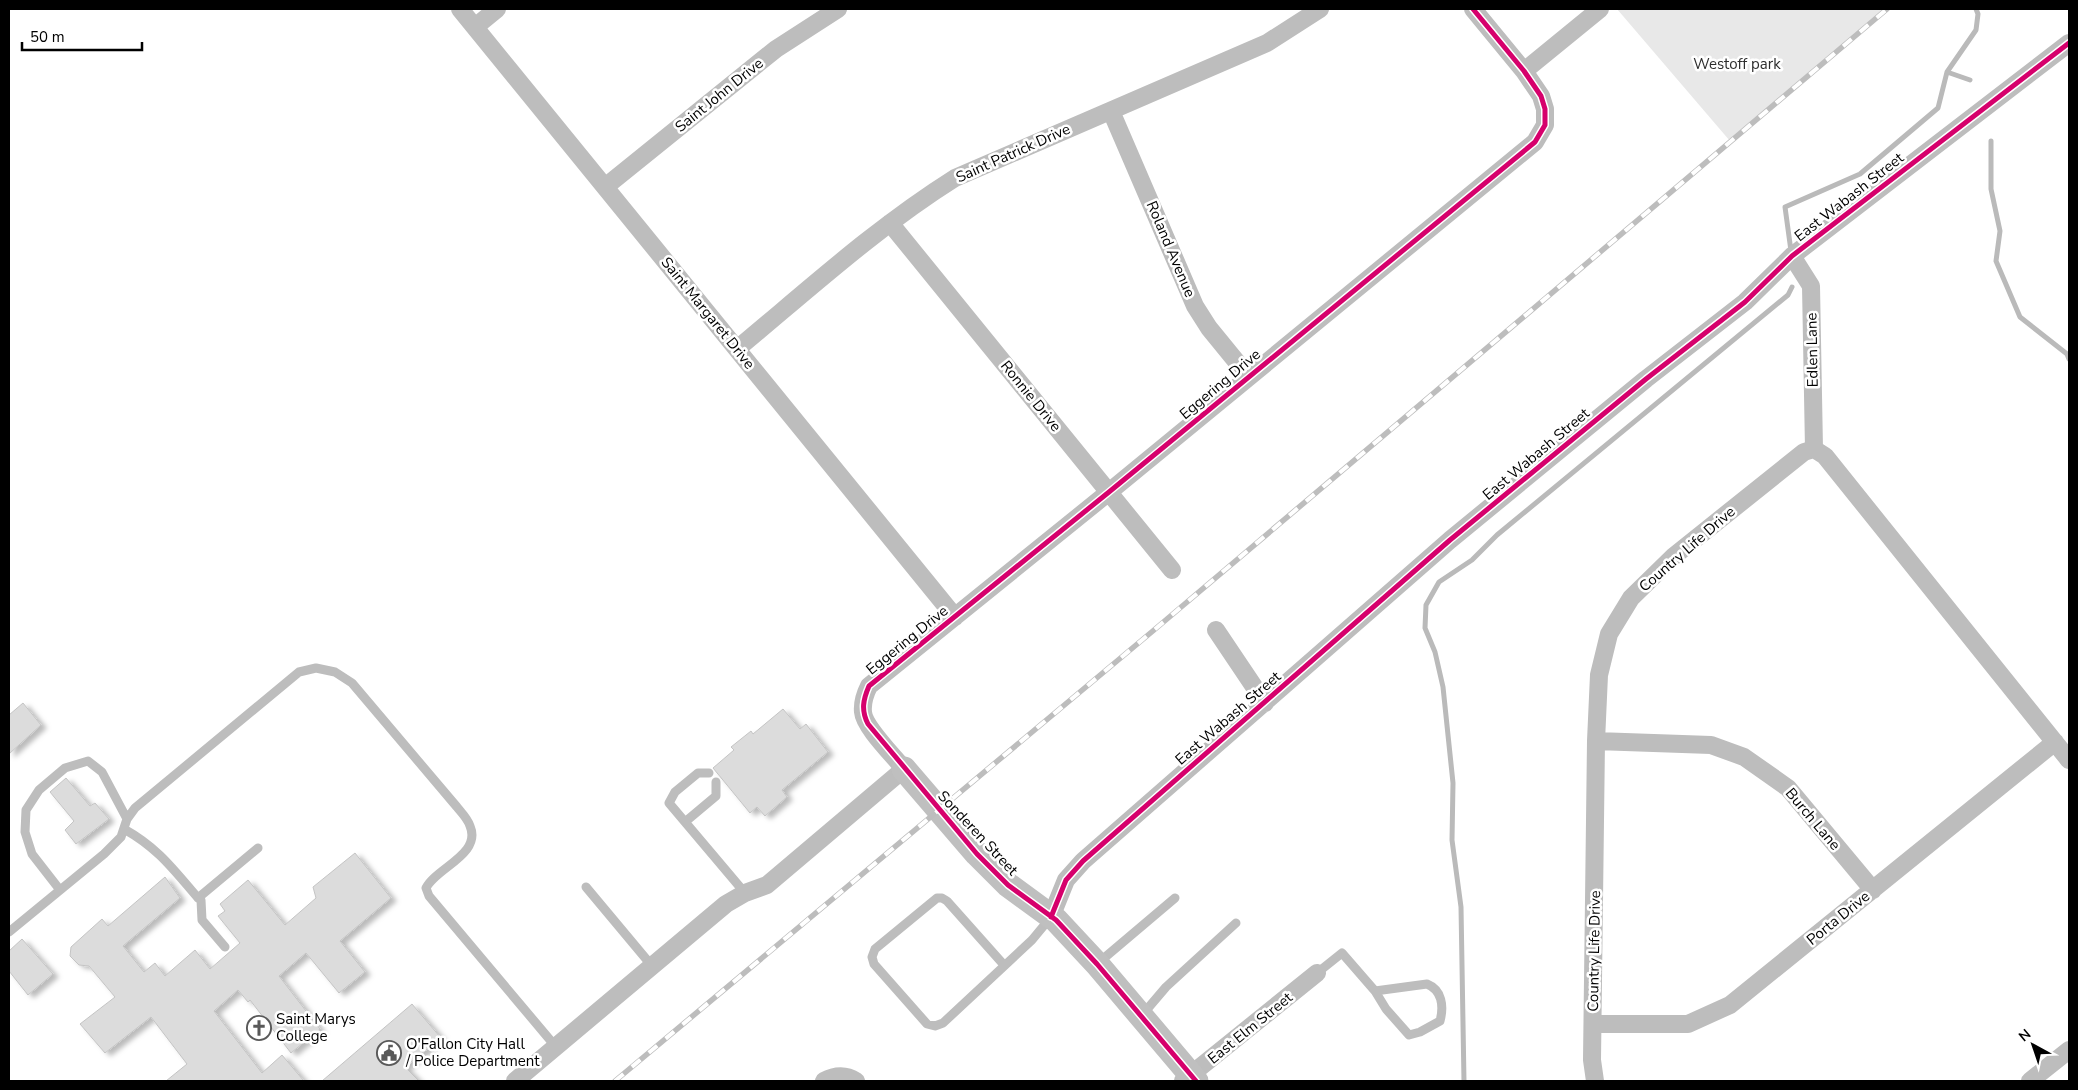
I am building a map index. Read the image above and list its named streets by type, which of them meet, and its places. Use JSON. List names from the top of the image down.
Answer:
{
  "streets": {
    "street": [
      "Saint John Drive",
      "Saint Patrick Drive",
      "East Wabash Street",
      "Roland Avenue",
      "Saint Margaret Drive",
      "Edlen Lane",
      "Eggering Drive",
      "Ronnie Drive",
      "Country Life Drive",
      "Burch Lane",
      "Sonderen Street",
      "Porta Drive",
      "East Elm Street"
    ]
  },
  "crossings": [
    ["Saint John Drive", "Saint Margaret Drive"],
    ["Saint Patrick Drive", "Roland Avenue"],
    ["Saint Patrick Drive", "Saint Margaret Drive"],
    ["Saint Patrick Drive", "Ronnie Drive"],
    ["East Wabash Street", "Edlen Lane"],
    ["East Wabash Street", "Sonderen Street"],
    ["Roland Avenue", "Eggering Drive"],
    ["Saint Margaret Drive", "Eggering Drive"],
    ["Edlen Lane", "Country Life Drive"],
    ["Eggering Drive", "Ronnie Drive"],
    ["Eggering Drive", "Sonderen Street"],
    ["Country Life Drive", "Burch Lane"],
    ["Country Life Drive", "Porta Drive"],
    ["Burch Lane", "Porta Drive"],
    ["Sonderen Street", "East Elm Street"]
  ],
  "parks": ["Westoff park"],
  "places": {
    "church": ["Saint Marys College"],
    "public building": ["O'Fallon City Hall / Police Department"]
  },
  "scale_bar": "50 m",
  "north": "top left"
}
